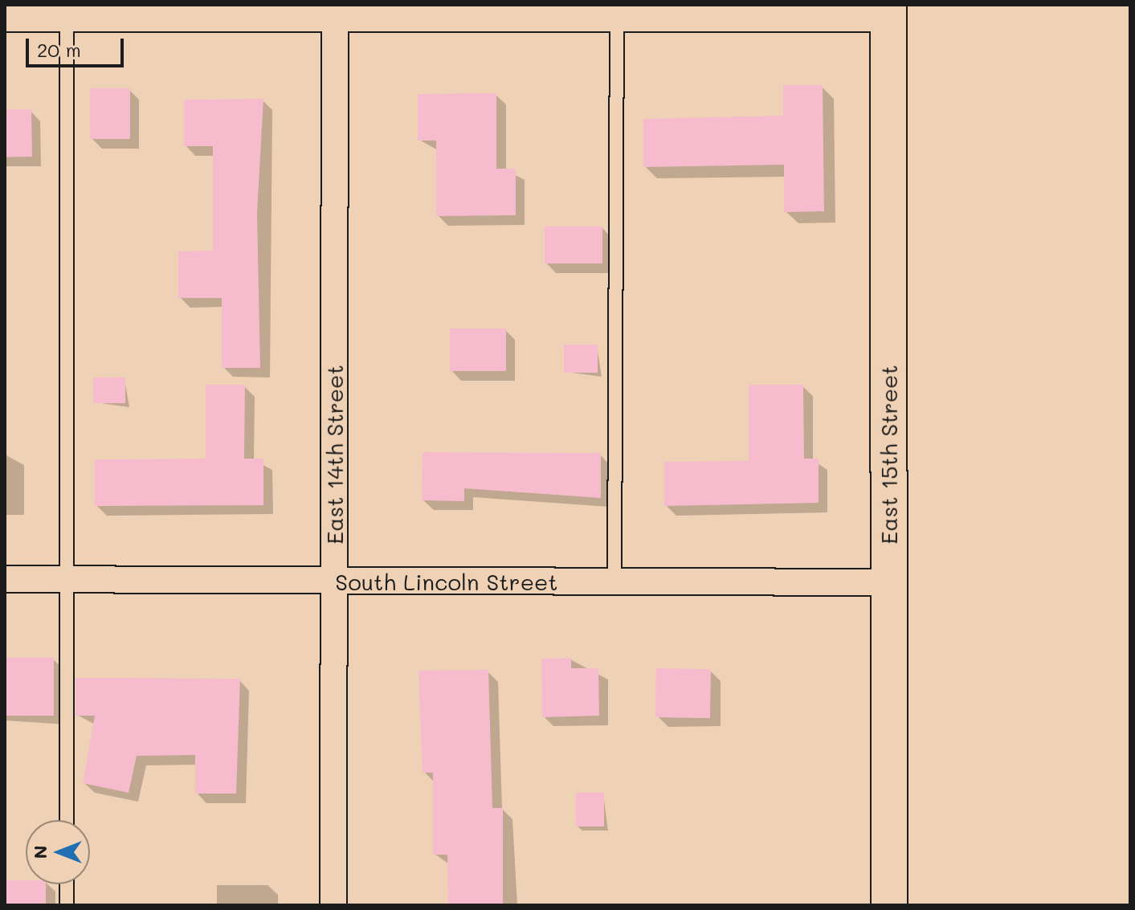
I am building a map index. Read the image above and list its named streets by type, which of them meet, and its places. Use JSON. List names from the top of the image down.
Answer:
{
  "streets": {
    "main road": ["East 15th Street"],
    "street": ["East 14th Street", "South Lincoln Street"]
  },
  "crossings": [
    ["East 14th Street", "South Lincoln Street"],
    ["East 15th Street", "South Lincoln Street"]
  ],
  "scale_bar": "20 m",
  "north": "left"
}
